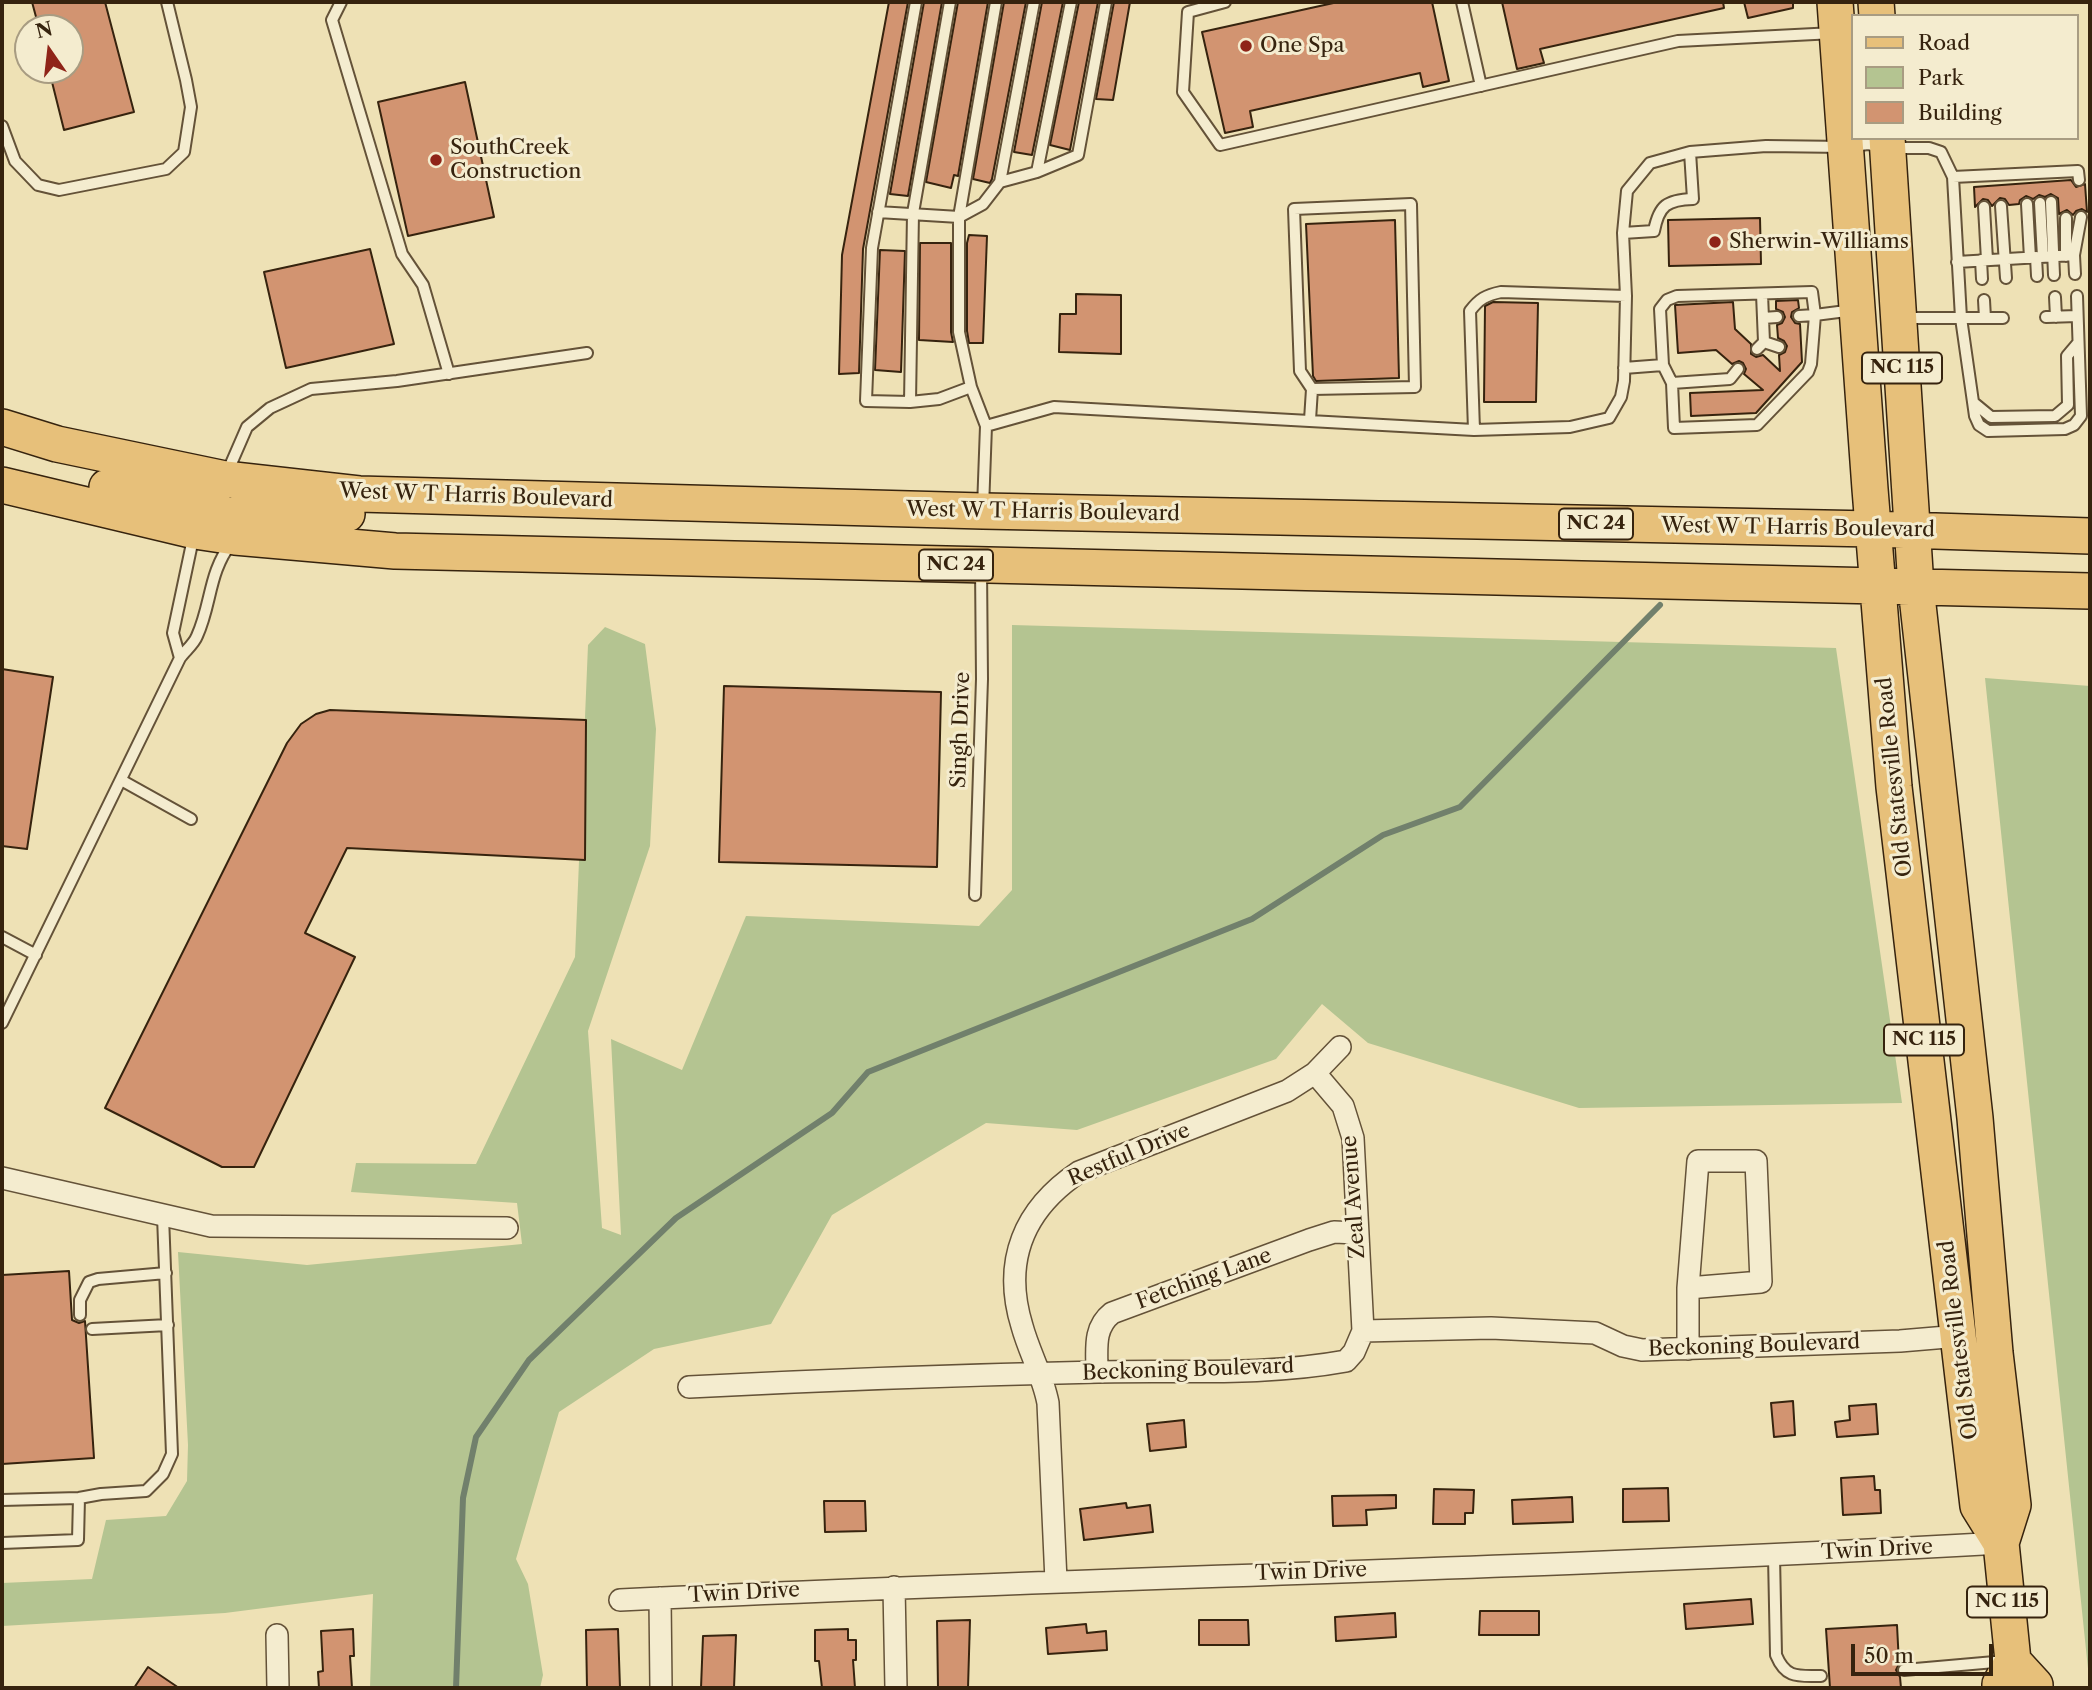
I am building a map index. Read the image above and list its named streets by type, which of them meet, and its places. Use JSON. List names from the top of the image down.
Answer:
{
  "streets": {
    "main road": [
      "NC 115",
      "West W T Harris Boulevard",
      "NC 24",
      "Old Statesville Road"
    ],
    "street": [
      "Restful Drive",
      "Zeal Avenue",
      "Fetching Lane",
      "Beckoning Boulevard",
      "Twin Drive"
    ],
    "lane": ["Singh Drive"]
  },
  "crossings": [
    ["West W T Harris Boulevard", "Old Statesville Road"],
    ["NC 24", "Singh Drive"],
    ["NC 24", "Old Statesville Road"],
    ["Old Statesville Road", "Beckoning Boulevard"],
    ["Old Statesville Road", "Twin Drive"],
    ["Restful Drive", "Zeal Avenue"],
    ["Restful Drive", "Beckoning Boulevard"],
    ["Restful Drive", "Twin Drive"],
    ["Zeal Avenue", "Fetching Lane"],
    ["Zeal Avenue", "Beckoning Boulevard"],
    ["Fetching Lane", "Beckoning Boulevard"]
  ],
  "places": ["One Spa", "SouthCreek Construction", "Sherwin-Williams"],
  "legend": ["Road", "Park", "Building"],
  "scale_bar": "50 m",
  "north": "top"
}
